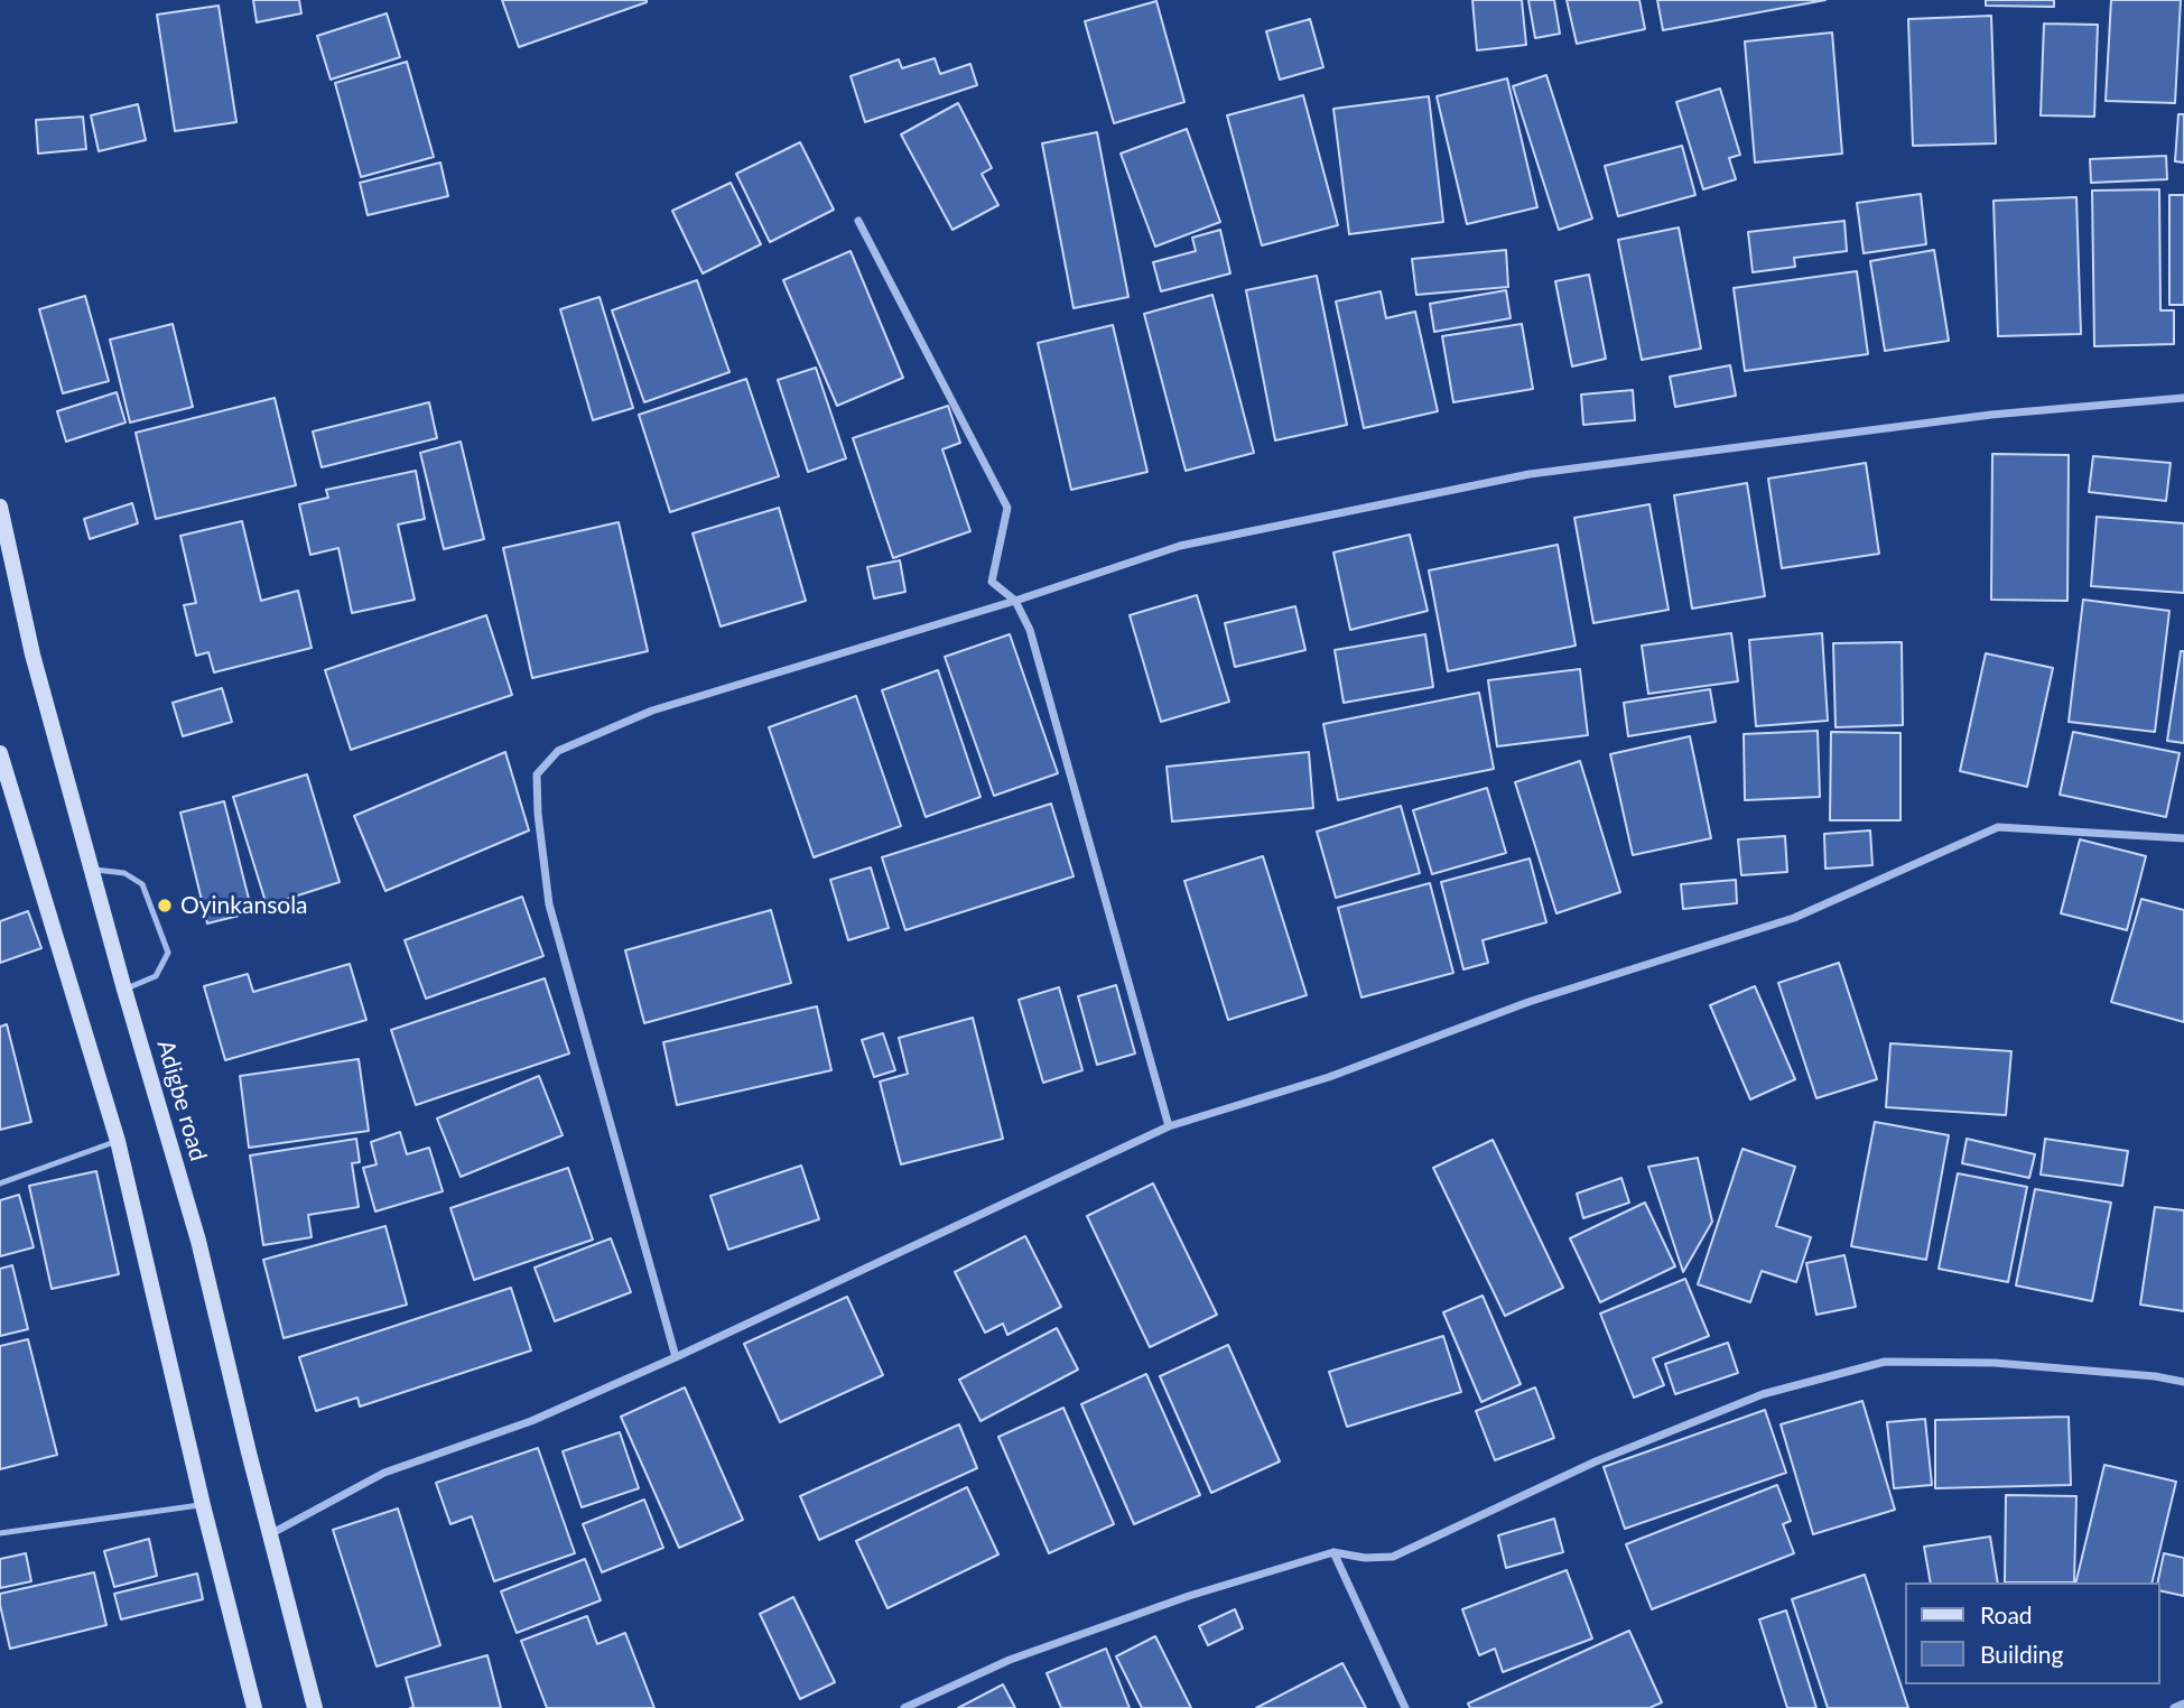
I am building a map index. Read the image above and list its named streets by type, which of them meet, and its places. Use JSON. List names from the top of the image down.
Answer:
{
  "streets": {
    "main road": ["Adigbe road"]
  },
  "places": ["Oyinkansola"],
  "legend": ["Road", "Building"]
}
